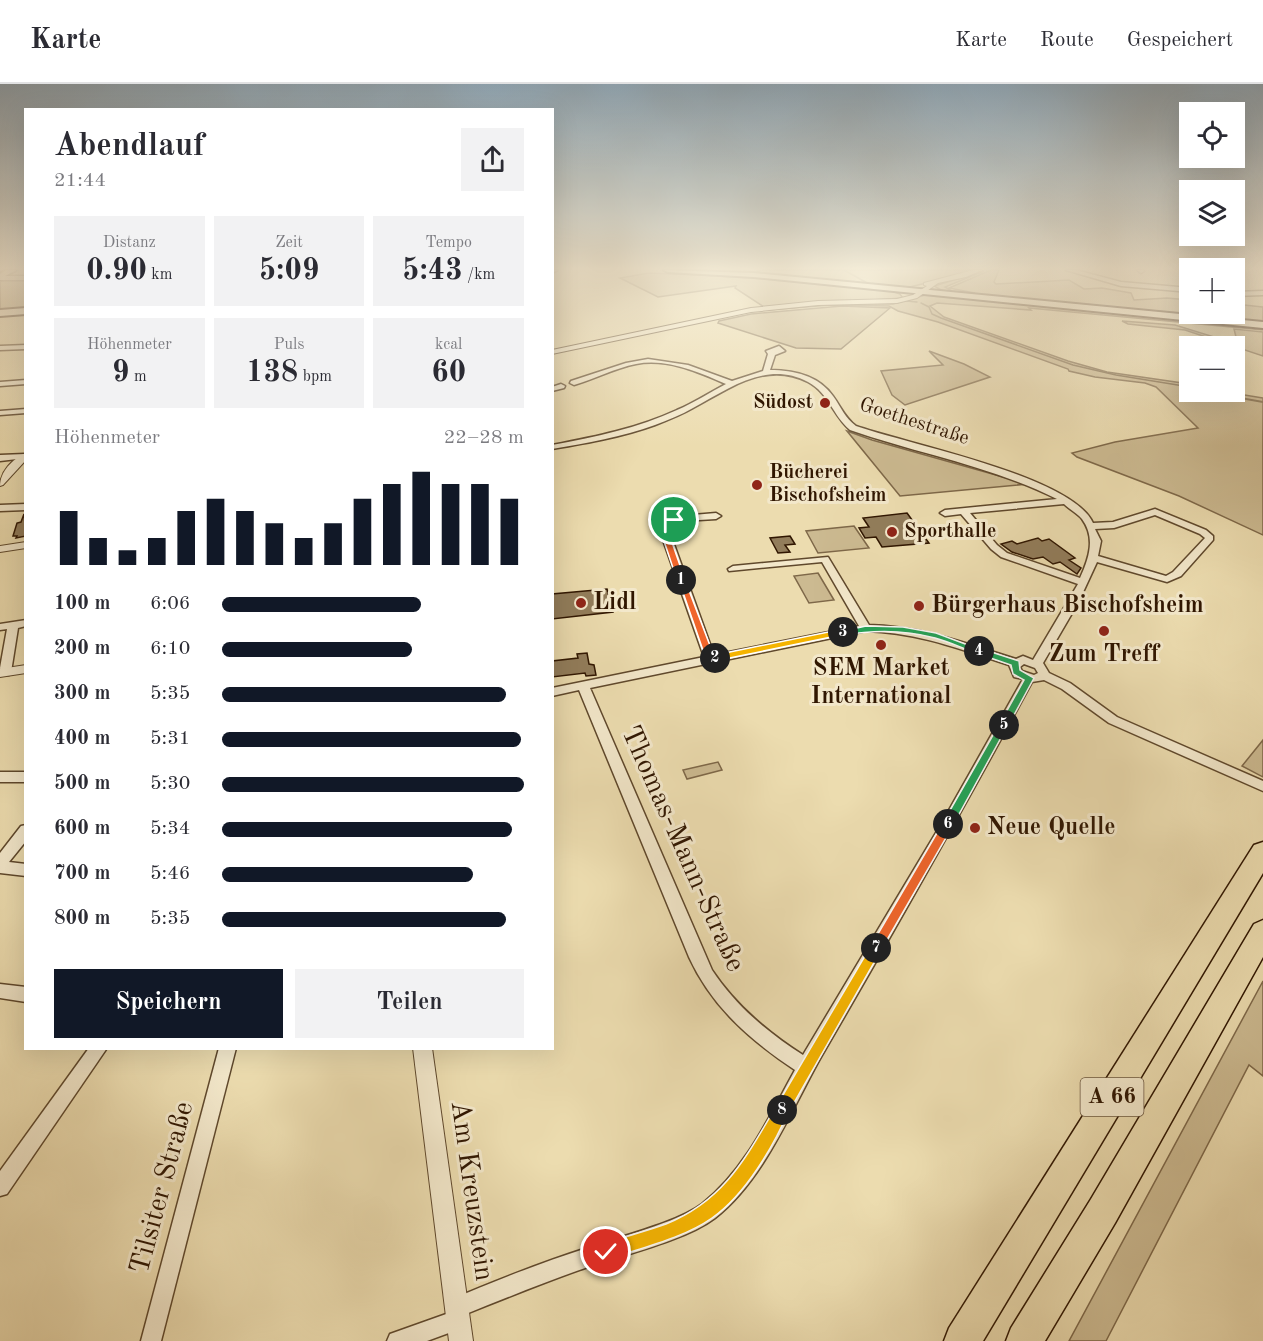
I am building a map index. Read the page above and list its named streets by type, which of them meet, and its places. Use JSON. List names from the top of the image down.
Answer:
{
  "streets": {
    "highway": ["A 66"],
    "street": [
      "Goethestraße",
      "Thomas-Mann-Straße",
      "Tilsiter Straße",
      "Am Kreuzstein"
    ]
  },
  "places": [
    "Südost",
    "Bücherei Bischofsheim",
    "Sporthalle",
    "Lidl",
    "Bürgerhaus Bischofsheim",
    "Zum Treff",
    "SEM Market International",
    "Neue Quelle"
  ],
  "page": {
    "header": "Karte",
    "nav": ["Karte", "Route", "Gespeichert"],
    "map_buttons": ["+", "−"],
    "heading": ["Abendlauf", "21:44"],
    "stats": [
      ["Distanz", "0.90 km"],
      ["Zeit", "5:09"],
      ["Tempo", "5:43 /km"],
      ["Höhenmeter", "9 m"],
      ["Puls", "138 bpm"],
      ["kcal", "60"]
    ],
    "chart": ["Höhenmeter", "22–28 m"],
    "pins": [
      "1",
      "3",
      "4",
      "2",
      "5",
      "6",
      "7",
      "8"
    ],
    "list": [
      {
        "name": "100 m",
        "note": "6:06"
      },
      {
        "name": "200 m",
        "note": "6:10"
      },
      {
        "name": "300 m",
        "note": "5:35"
      },
      {
        "name": "400 m",
        "note": "5:31"
      },
      {
        "name": "500 m",
        "note": "5:30"
      },
      {
        "name": "600 m",
        "note": "5:34"
      },
      {
        "name": "700 m",
        "note": "5:46"
      },
      {
        "name": "800 m",
        "note": "5:35"
      }
    ],
    "buttons": ["Speichern", "Teilen"]
  }
}
